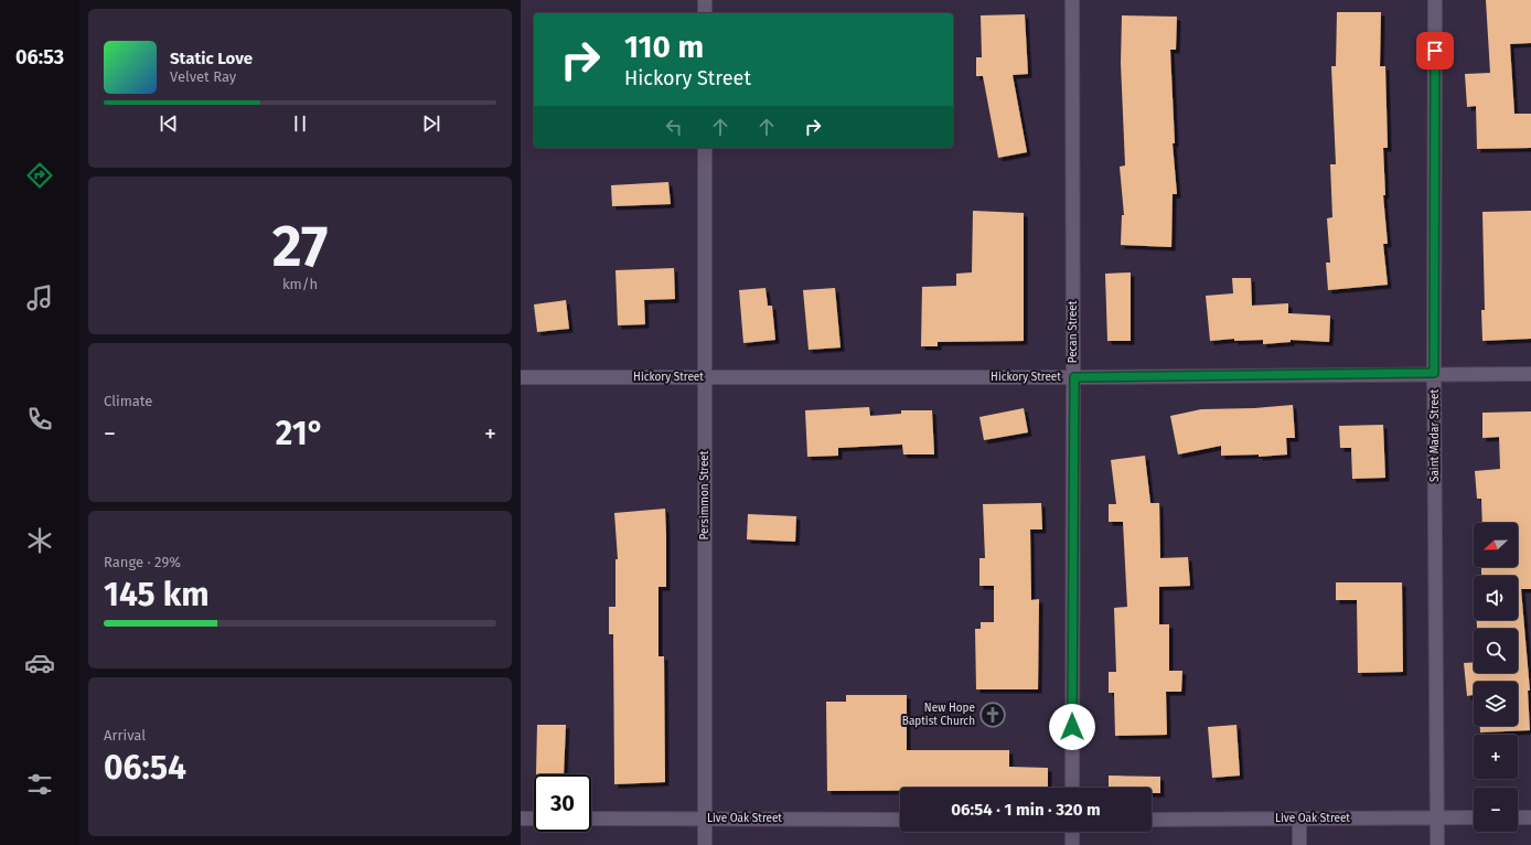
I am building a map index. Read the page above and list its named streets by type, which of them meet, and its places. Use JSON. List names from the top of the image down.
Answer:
{
  "streets": {
    "street": [
      "Pecan Street",
      "Hickory Street",
      "Saint Madar Street",
      "Persimmon Street",
      "Live Oak Street"
    ]
  },
  "crossings": [
    ["Pecan Street", "Hickory Street"],
    ["Hickory Street", "Saint Madar Street"],
    ["Hickory Street", "Persimmon Street"],
    ["Saint Madar Street", "Live Oak Street"],
    ["Persimmon Street", "Live Oak Street"]
  ],
  "places": {
    "church": ["New Hope Baptist Church"]
  },
  "north": "left",
  "page": {
    "tabs": "06:53",
    "turn": ["110 m", "Hickory Street"],
    "song": ["Static Love", "Velvet Ray"],
    "tile": [
      ["27", "km/h"],
      "Climate",
      ["Range · 29%", "145 km"],
      ["Arrival", "06:54"]
    ],
    "heat": ["−", "21°", "+"],
    "map_buttons": ["+", "−"],
    "limit": "30",
    "trip": "06:54 · 1 min · 320 m"
  }
}
